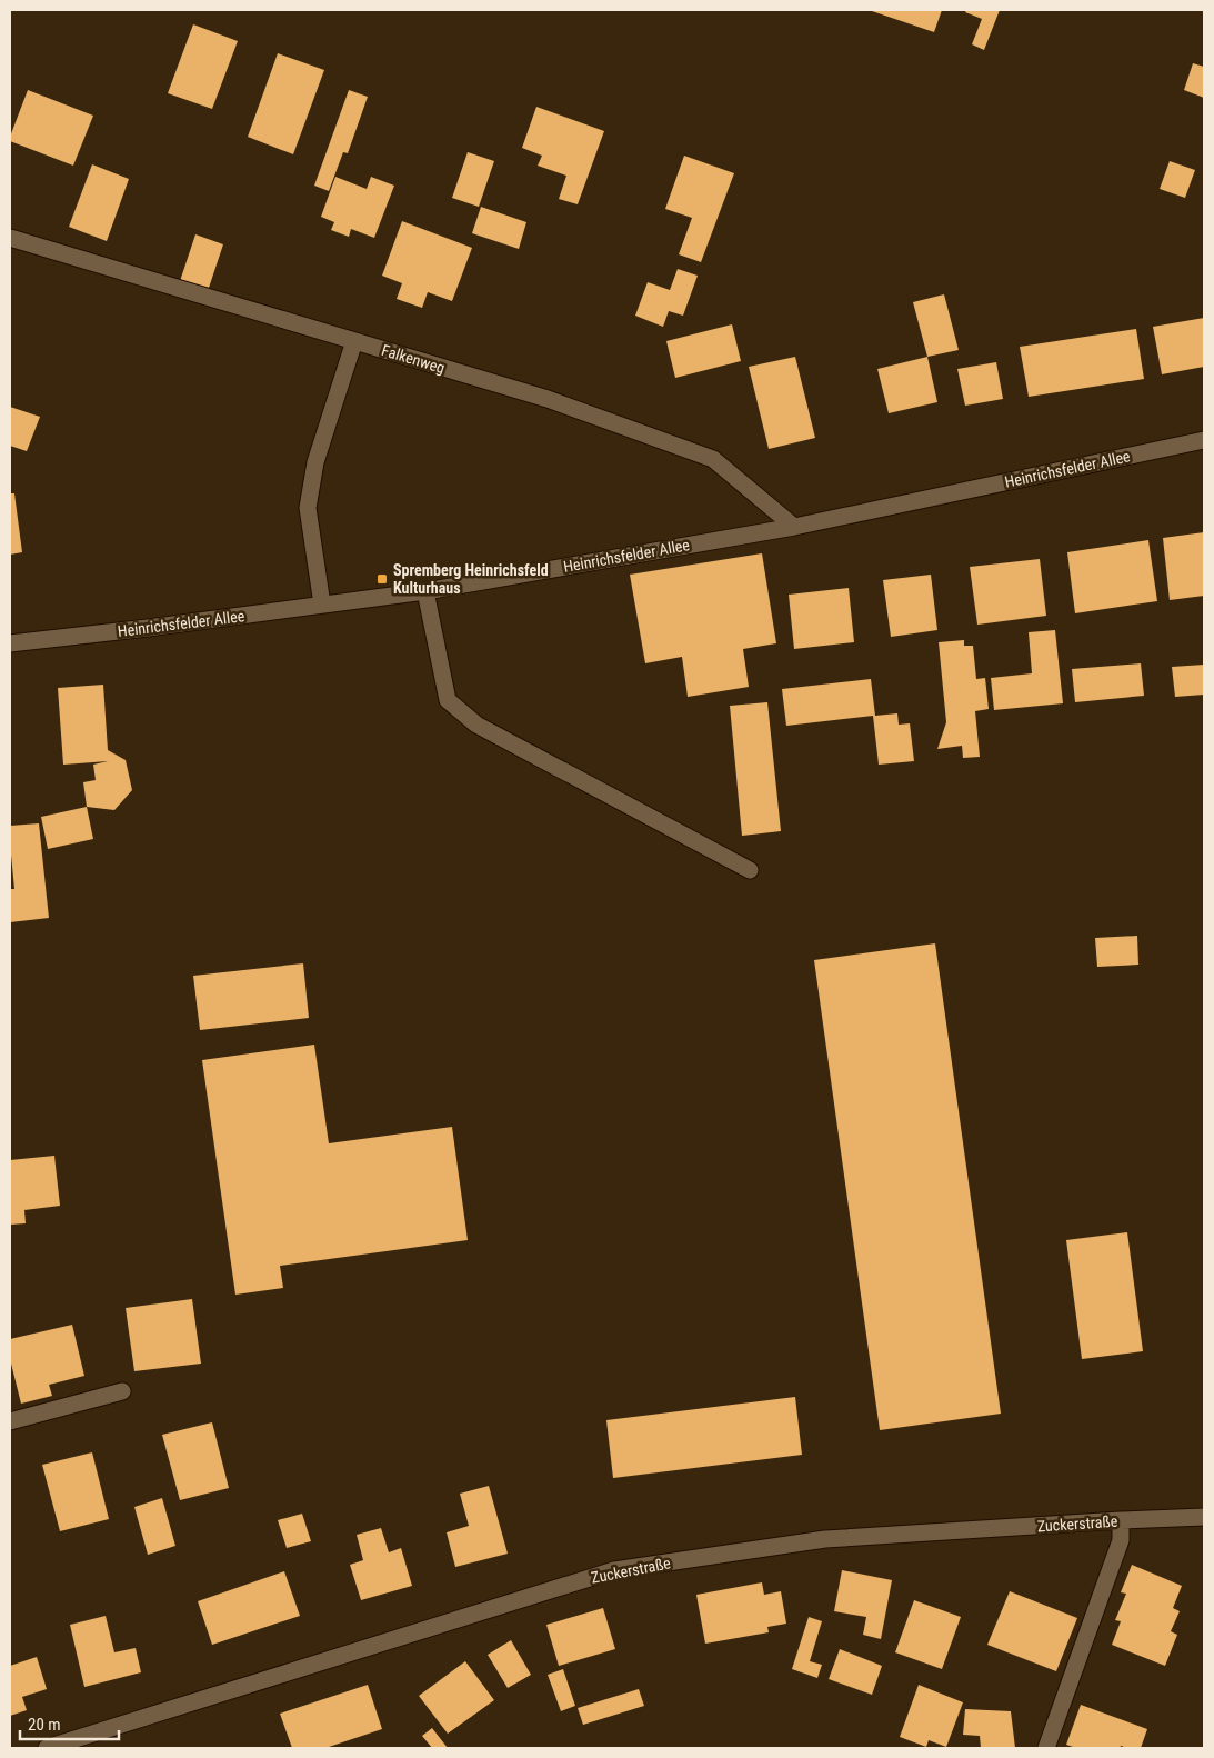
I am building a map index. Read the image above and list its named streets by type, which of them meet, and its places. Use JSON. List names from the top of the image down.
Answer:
{
  "streets": {
    "street": ["Falkenweg", "Heinrichsfelder Allee", "Zuckerstraße"]
  },
  "crossings": [
    ["Falkenweg", "Heinrichsfelder Allee"]
  ],
  "places": {
    "transit": ["Spremberg Heinrichsfeld Kulturhaus"]
  },
  "scale_bar": "20 m"
}
